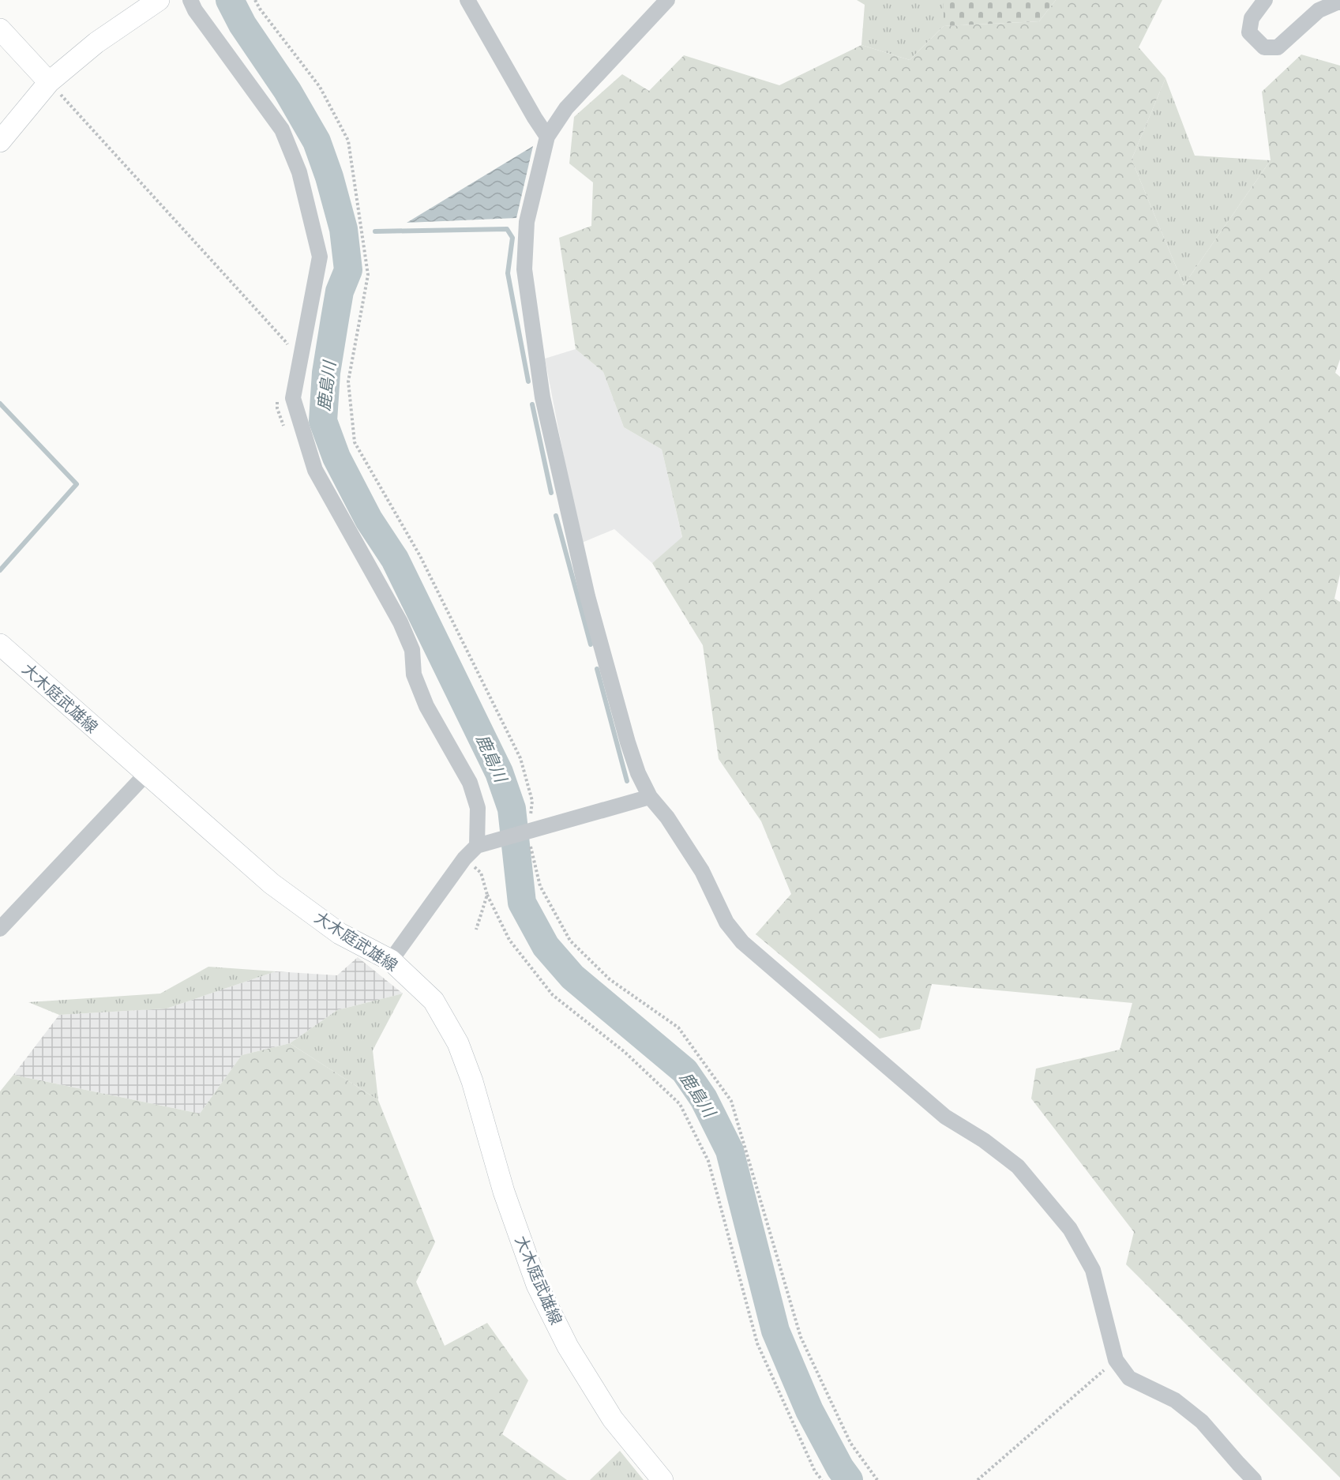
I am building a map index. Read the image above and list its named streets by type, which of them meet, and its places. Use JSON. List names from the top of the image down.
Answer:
{
  "streets": {
    "main road": ["大木庭武雄線"]
  },
  "water": ["鹿島川"]
}
